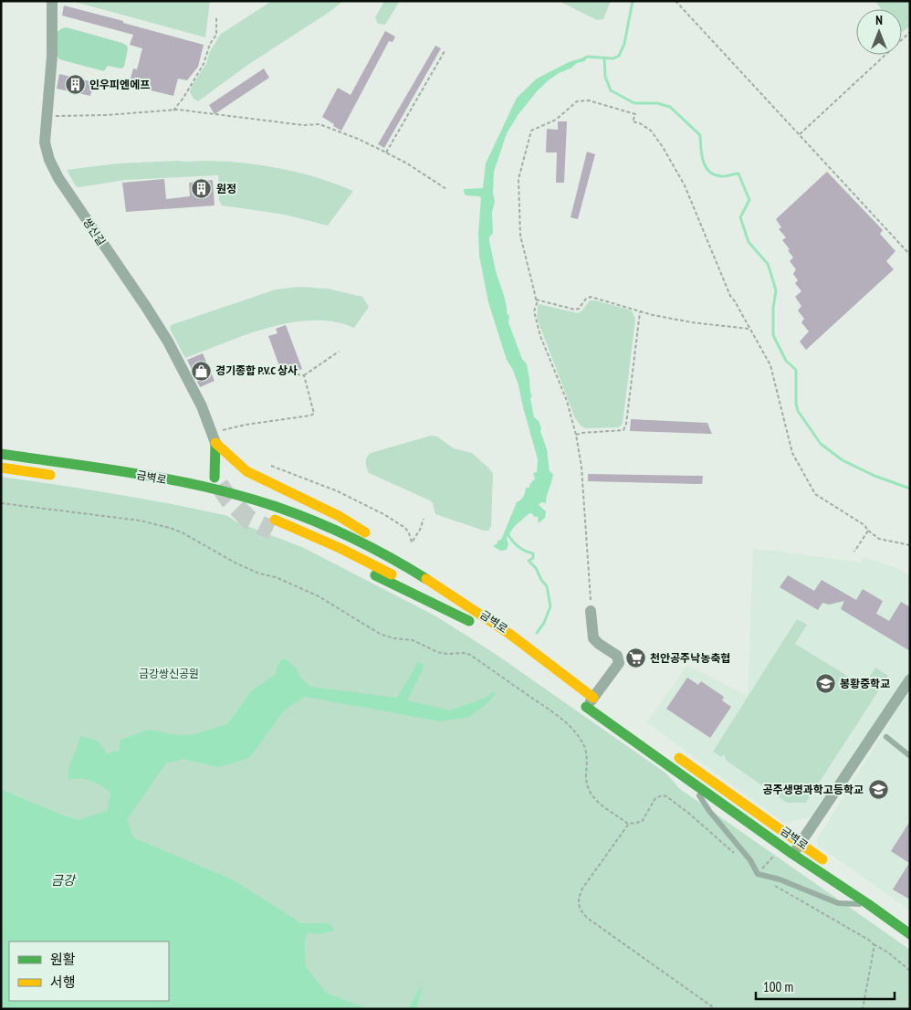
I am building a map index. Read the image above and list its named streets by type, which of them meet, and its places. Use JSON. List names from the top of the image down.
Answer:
{
  "streets": {
    "main road": ["금벽로"],
    "street": ["쌍신길"]
  },
  "water": ["금강"],
  "parks": ["금강쌍신공원"],
  "places": {
    "building": ["인우피엔에프", "원정"],
    "shop": ["경기종합 P.V.C 상사"],
    "supermarket": ["천안공주낙농축협"],
    "school or university": ["봉황중학교", "공주생명과학고등학교"]
  },
  "legend": ["원활", "서행"],
  "scale_bar": "100 m",
  "north": "top"
}
